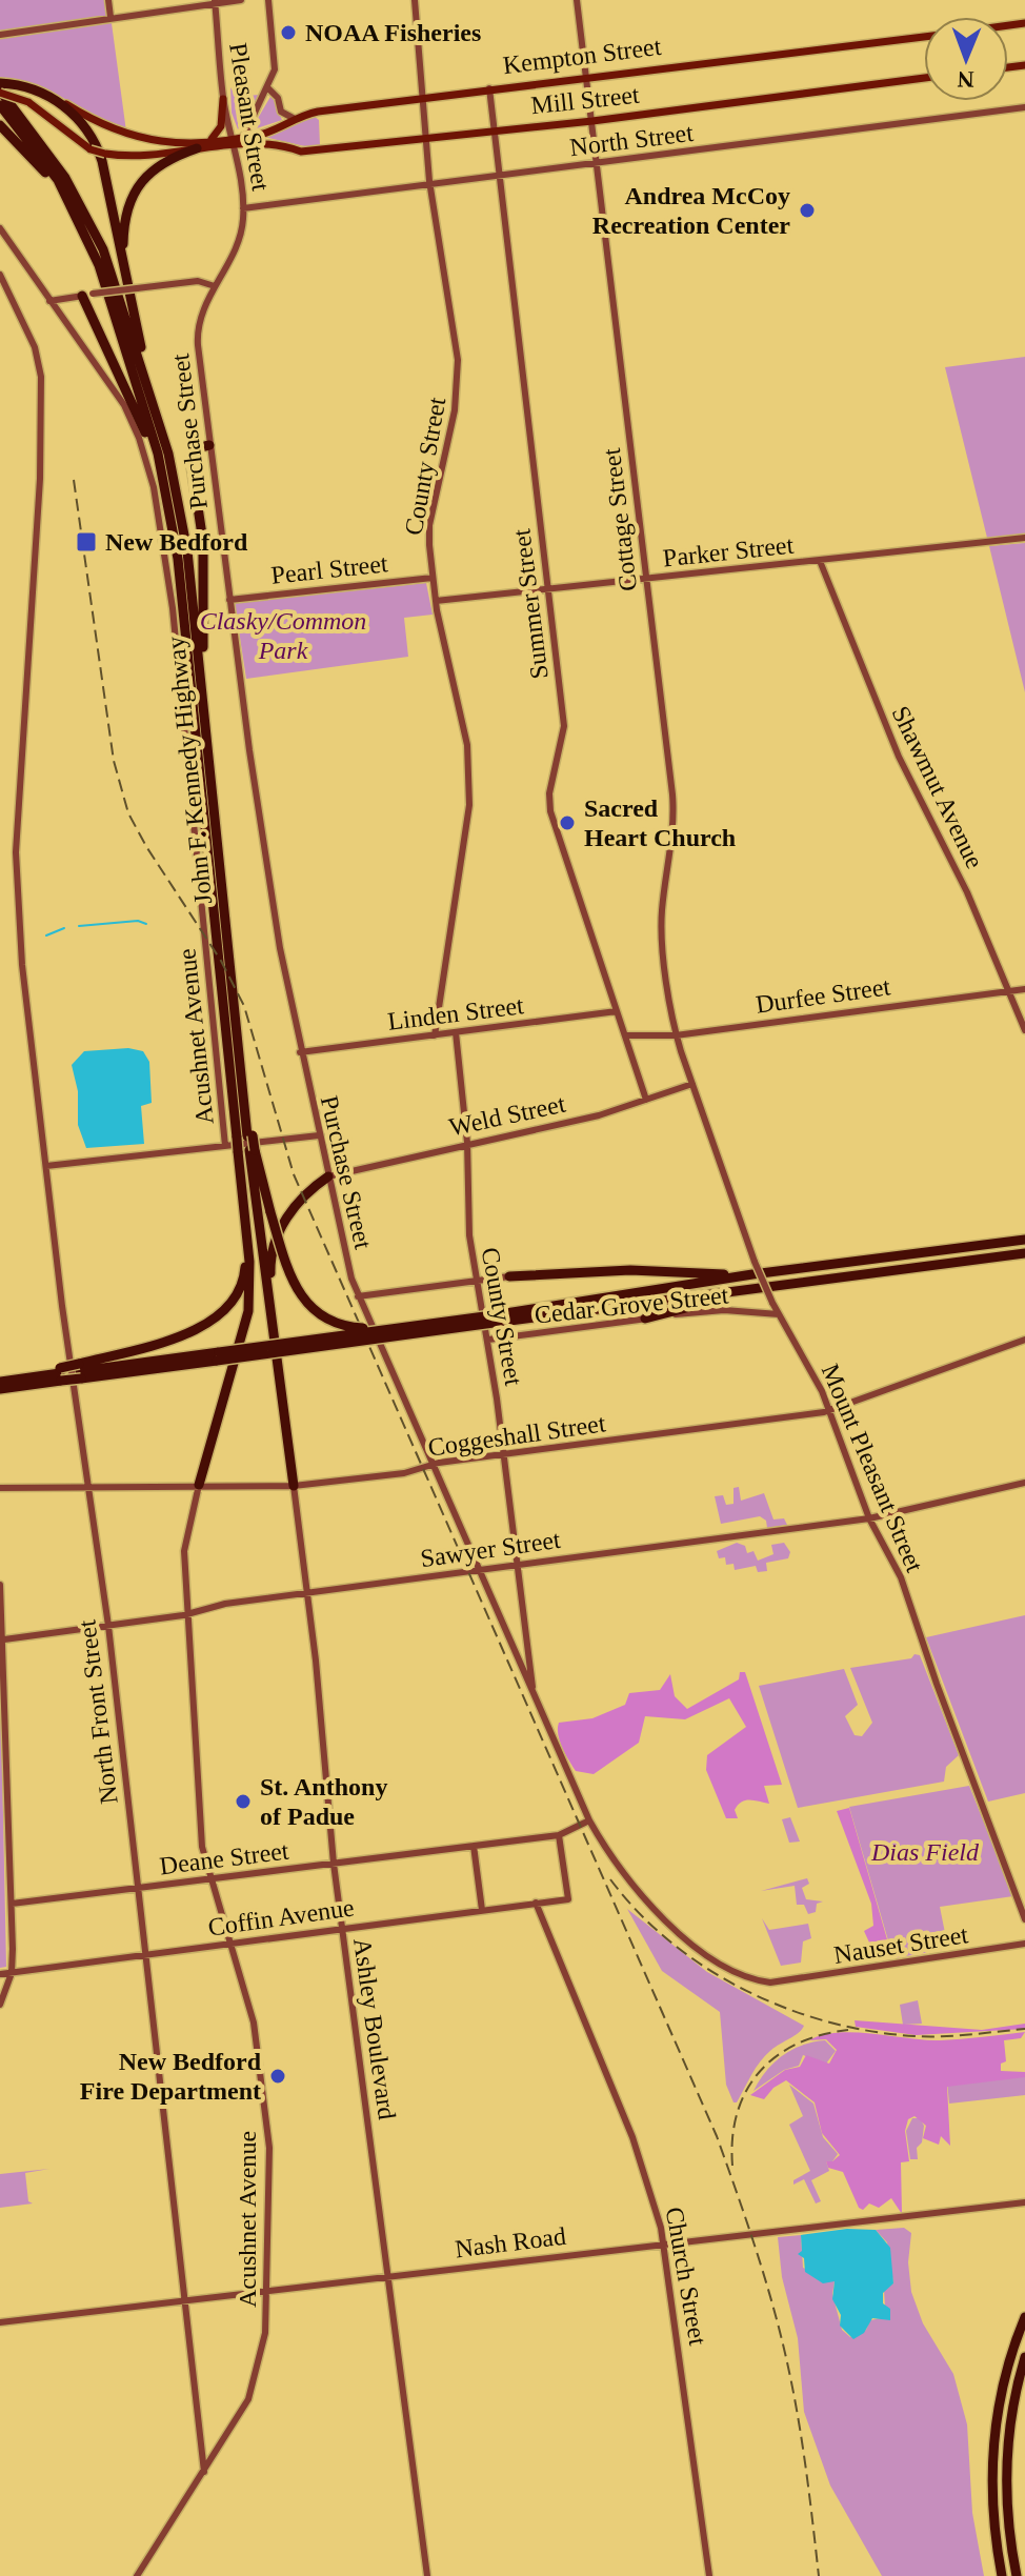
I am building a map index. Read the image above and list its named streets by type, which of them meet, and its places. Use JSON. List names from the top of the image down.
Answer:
{
  "streets": {
    "highway": ["John F. Kennedy Highway"],
    "main road": [
      "Kempton Street",
      "Mill Street",
      "Pleasant Street",
      "North Street",
      "Purchase Street",
      "County Street",
      "Cottage Street",
      "Parker Street",
      "Pearl Street",
      "Summer Street",
      "Shawmut Avenue",
      "Durfee Street",
      "Linden Street",
      "Acushnet Avenue",
      "Weld Street",
      "Cedar Grove Street",
      "Coggeshall Street",
      "Mount Pleasant Street",
      "Sawyer Street",
      "North Front Street",
      "Deane Street",
      "Coffin Avenue",
      "Nauset Street",
      "Ashley Boulevard",
      "Nash Road",
      "Church Street"
    ]
  },
  "crossings": [
    ["Kempton Street", "Mill Street"],
    ["Kempton Street", "Pleasant Street"],
    ["Kempton Street", "County Street"],
    ["Kempton Street", "Cottage Street"],
    ["Kempton Street", "Summer Street"],
    ["Mill Street", "Pleasant Street"],
    ["Mill Street", "County Street"],
    ["Mill Street", "Cottage Street"],
    ["Mill Street", "Summer Street"],
    ["Pleasant Street", "North Street"],
    ["Pleasant Street", "Purchase Street"],
    ["North Street", "County Street"],
    ["North Street", "Cottage Street"],
    ["North Street", "Summer Street"],
    ["Purchase Street", "County Street"],
    ["Purchase Street", "Pearl Street"],
    ["Purchase Street", "Linden Street"],
    ["Purchase Street", "Weld Street"],
    ["Purchase Street", "Coggeshall Street"],
    ["Purchase Street", "Sawyer Street"],
    ["Purchase Street", "Deane Street"],
    ["Purchase Street", "Nauset Street"],
    ["County Street", "Parker Street"],
    ["County Street", "Pearl Street"],
    ["County Street", "Linden Street"],
    ["County Street", "Weld Street"],
    ["County Street", "Cedar Grove Street"],
    ["County Street", "Coggeshall Street"],
    ["County Street", "Sawyer Street"],
    ["Cottage Street", "Parker Street"],
    ["Cottage Street", "Durfee Street"],
    ["Cottage Street", "Mount Pleasant Street"],
    ["Parker Street", "Summer Street"],
    ["Parker Street", "Shawmut Avenue"],
    ["Summer Street", "Durfee Street"],
    ["Summer Street", "Linden Street"],
    ["Summer Street", "Weld Street"],
    ["John F. Kennedy Highway", "Acushnet Avenue"],
    ["John F. Kennedy Highway", "Coggeshall Street"],
    ["John F. Kennedy Highway", "Ashley Boulevard"],
    ["Shawmut Avenue", "Durfee Street"],
    ["Durfee Street", "Mount Pleasant Street"],
    ["Acushnet Avenue", "Coggeshall Street"],
    ["Acushnet Avenue", "Sawyer Street"],
    ["Acushnet Avenue", "North Front Street"],
    ["Acushnet Avenue", "Deane Street"],
    ["Acushnet Avenue", "Coffin Avenue"],
    ["Acushnet Avenue", "Nash Road"],
    ["Weld Street", "Mount Pleasant Street"],
    ["Cedar Grove Street", "Mount Pleasant Street"],
    ["Coggeshall Street", "Mount Pleasant Street"],
    ["Coggeshall Street", "North Front Street"],
    ["Coggeshall Street", "Ashley Boulevard"],
    ["Mount Pleasant Street", "Sawyer Street"],
    ["Sawyer Street", "North Front Street"],
    ["Sawyer Street", "Ashley Boulevard"],
    ["North Front Street", "Deane Street"],
    ["North Front Street", "Coffin Avenue"],
    ["North Front Street", "Nash Road"],
    ["Deane Street", "Coffin Avenue"],
    ["Deane Street", "Ashley Boulevard"],
    ["Coffin Avenue", "Ashley Boulevard"],
    ["Coffin Avenue", "Church Street"],
    ["Ashley Boulevard", "Nash Road"],
    ["Nash Road", "Church Street"]
  ],
  "parks": ["Clasky/Common Park", "Dias Field"],
  "places": {
    "other": [
      "NOAA Fisheries",
      "Andrea McCoy Recreation Center",
      "Sacred Heart Church",
      "St. Anthony of Padue",
      "New Bedford Fire Department"
    ],
    "transit": ["New Bedford"]
  },
  "north": "bottom"
}
